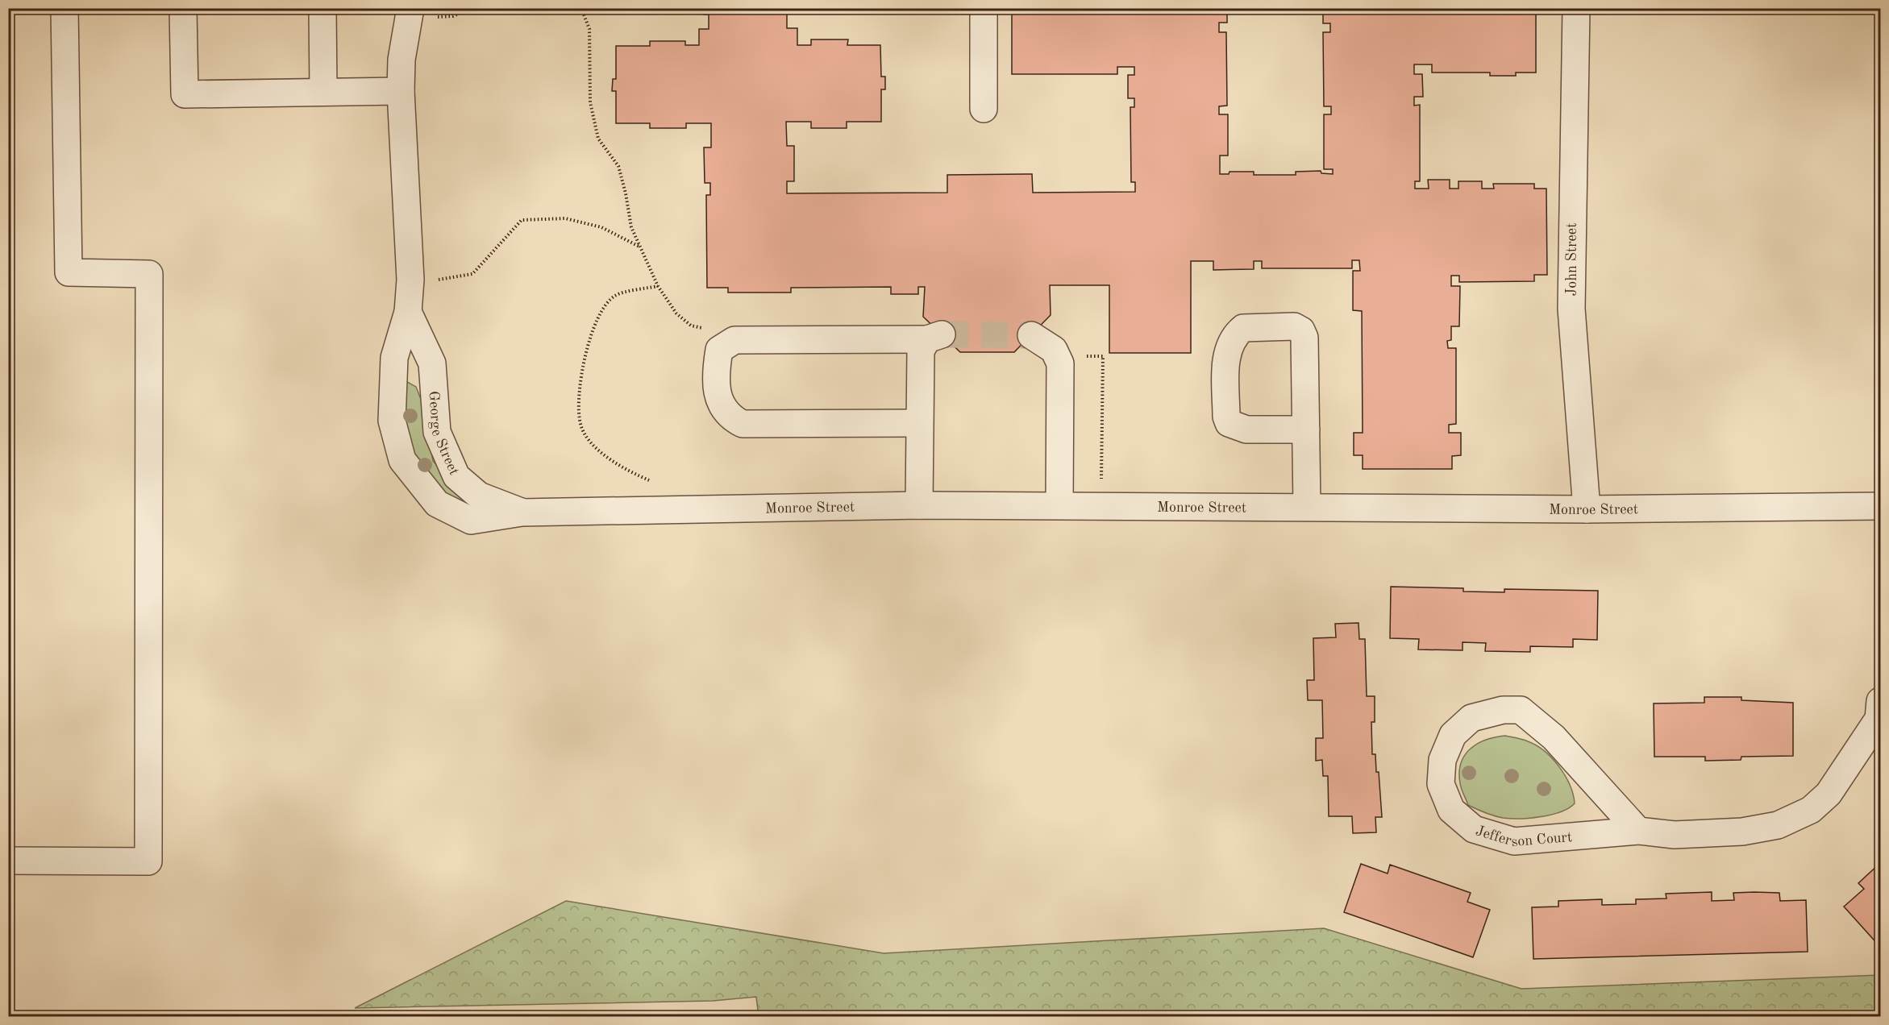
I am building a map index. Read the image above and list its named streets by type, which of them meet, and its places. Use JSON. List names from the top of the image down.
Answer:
{
  "streets": {
    "street": [
      "John Street",
      "George Street",
      "Monroe Street",
      "Jefferson Court"
    ]
  },
  "crossings": [
    ["John Street", "Monroe Street"],
    ["George Street", "Monroe Street"]
  ]
}
